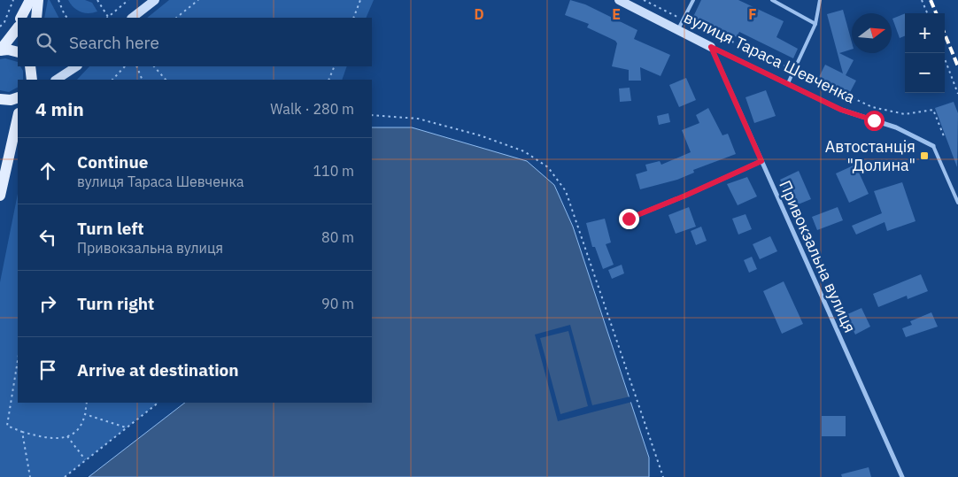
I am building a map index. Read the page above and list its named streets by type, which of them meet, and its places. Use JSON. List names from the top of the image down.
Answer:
{
  "streets": {
    "street": ["вулиця Тараса Шевченка", "Привокзальна вулиця"]
  },
  "crossings": [
    ["вулиця Тараса Шевченка", "Привокзальна вулиця"]
  ],
  "places": {
    "transit": ["Автостанція \"Долина\""]
  },
  "north": "right",
  "page": {
    "map_buttons": ["+", "−"],
    "search": "Search here",
    "heading": ["4 min", "Walk · 280 m"],
    "list": [
      ["Continue", "вулиця Тараса Шевченка", "110 m"],
      ["Turn left", "Привокзальна вулиця", "80 m"],
      ["Turn right", "90 m"],
      "Arrive at destination"
    ]
  },
  "grid": {
    "columns": ["D", "E", "F"]
  }
}
